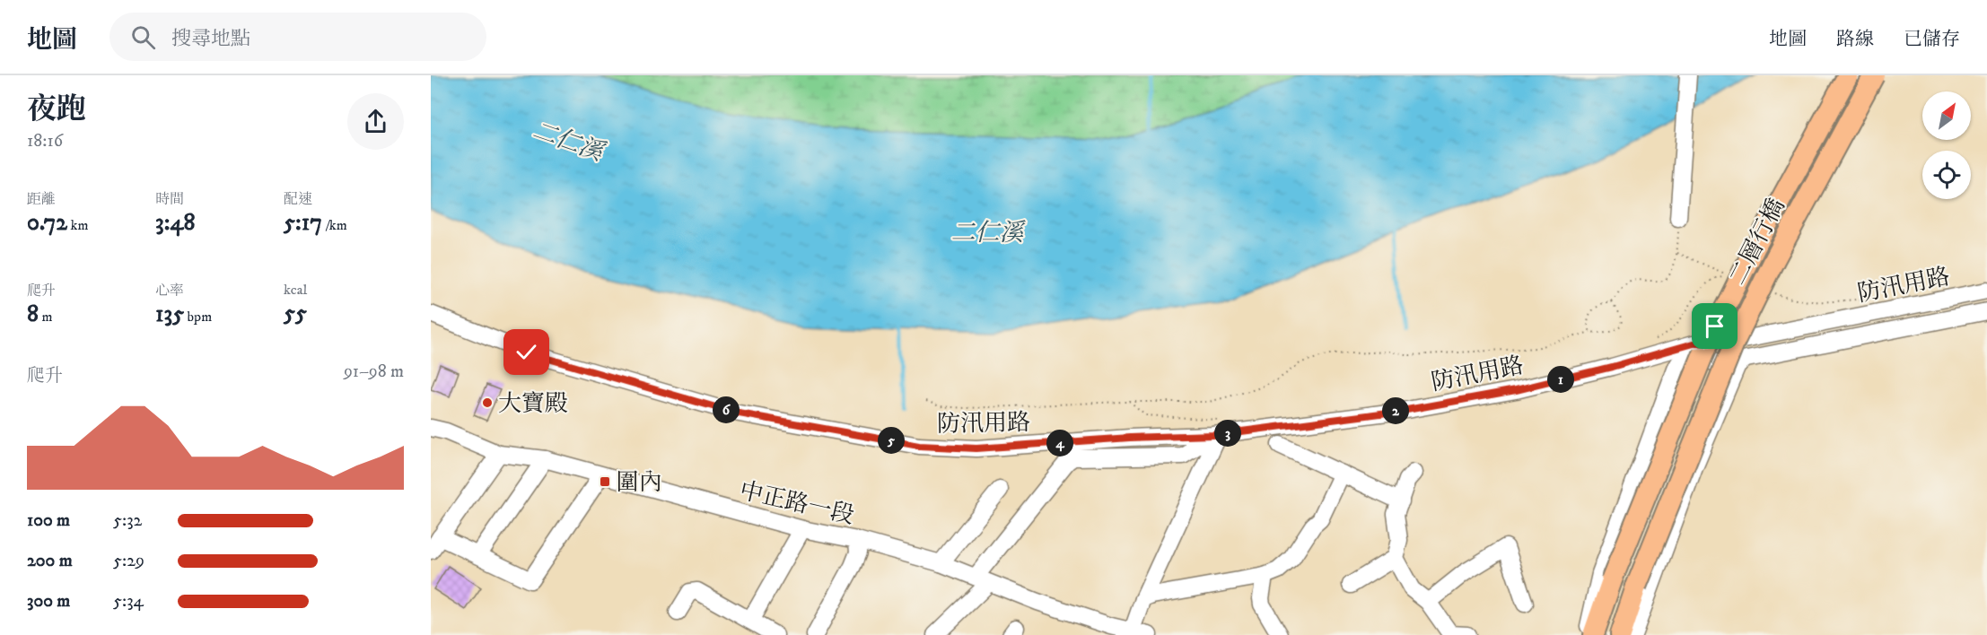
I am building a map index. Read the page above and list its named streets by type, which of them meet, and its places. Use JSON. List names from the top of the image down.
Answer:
{
  "streets": {
    "main road": ["二層行橋"],
    "street": ["防汛用路", "中正路一段"]
  },
  "crossings": [
    ["二層行橋", "防汛用路"]
  ],
  "water": ["二仁溪"],
  "places": {
    "other": ["大寶殿"],
    "transit": ["圍內"]
  },
  "north": "top right",
  "page": {
    "header": "地圖",
    "search": "搜尋地點",
    "nav": ["地圖", "路線", "已儲存"],
    "heading": ["夜跑", "18:16"],
    "stats": [
      ["距離", "0.72 km"],
      ["時間", "3:48"],
      ["配速", "5:17 /km"],
      ["爬升", "8 m"],
      ["心率", "135 bpm"],
      ["kcal", "55"]
    ],
    "chart": ["爬升", "91–98 m"],
    "pins": [
      "1",
      "6",
      "2",
      "3",
      "5",
      "4"
    ],
    "list": [
      {
        "name": "100 m",
        "note": "5:32"
      },
      {
        "name": "200 m",
        "note": "5:29"
      },
      {
        "name": "300 m",
        "note": "5:34"
      }
    ]
  }
}
